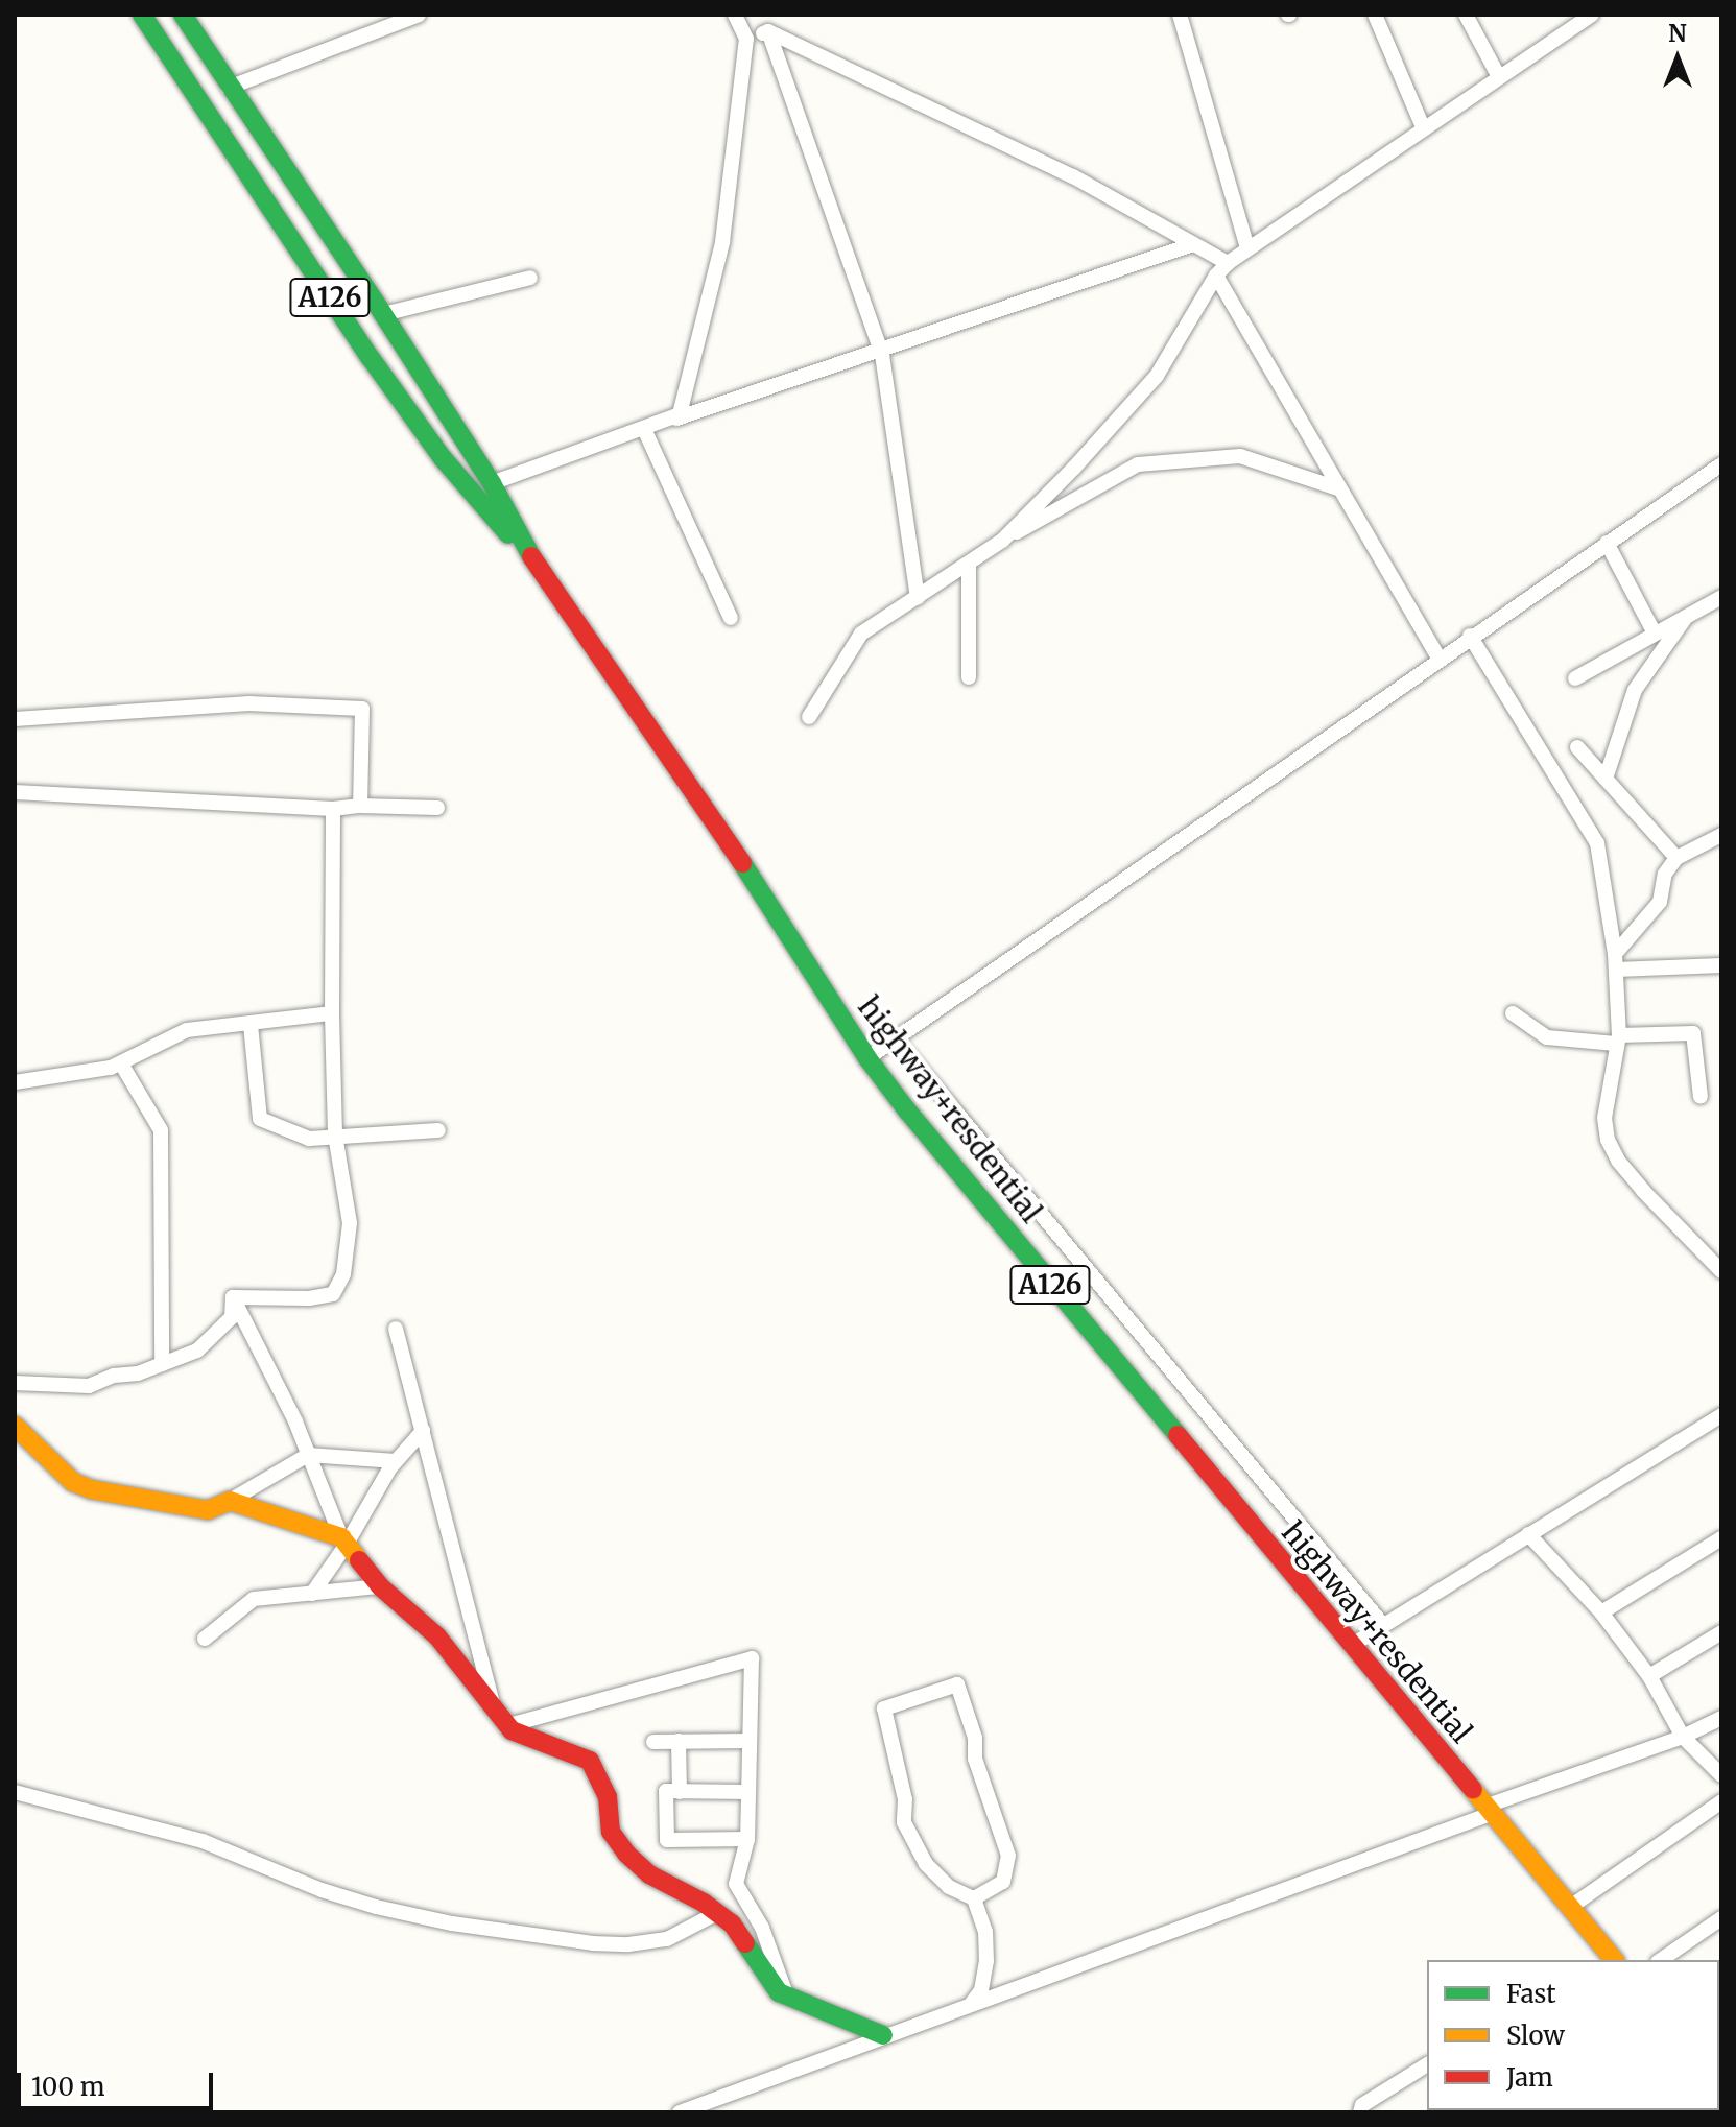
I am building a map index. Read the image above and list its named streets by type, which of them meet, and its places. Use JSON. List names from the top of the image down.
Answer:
{
  "streets": {
    "main road": ["A126", "highway+resdential"]
  },
  "crossings": [
    ["A126", "highway+resdential"]
  ],
  "legend": ["Fast", "Slow", "Jam"],
  "scale_bar": "100 m",
  "north": "top"
}
